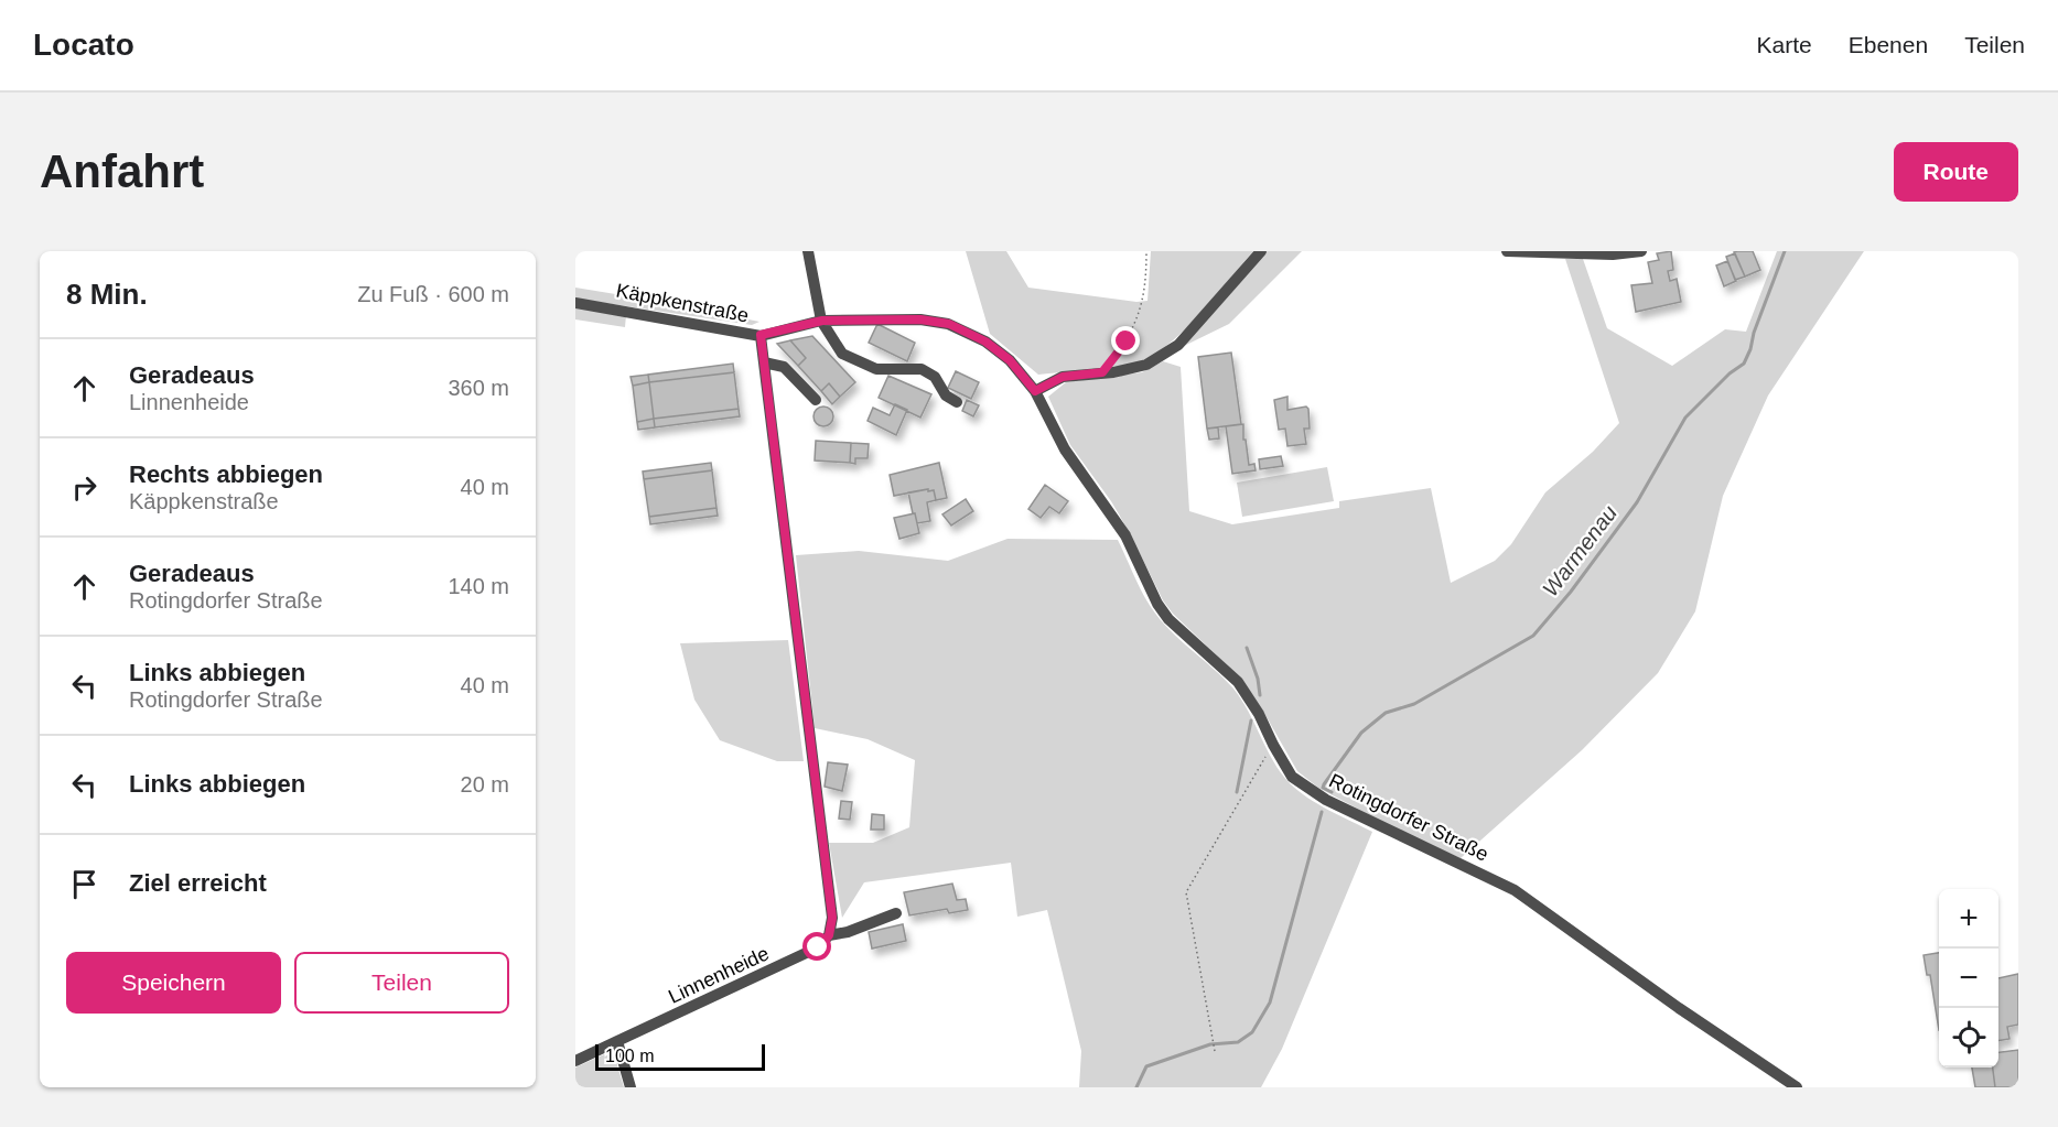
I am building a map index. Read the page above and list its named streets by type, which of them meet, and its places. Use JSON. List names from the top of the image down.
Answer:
{
  "streets": {
    "street": ["Käppkenstraße", "Rotingdorfer Straße", "Linnenheide"]
  },
  "crossings": [
    ["Käppkenstraße", "Rotingdorfer Straße"]
  ],
  "water": ["Warmenau"],
  "scale_bar": "100 m",
  "page": {
    "header": "Locato",
    "nav": ["Karte", "Ebenen", "Teilen"],
    "buttons": [
      "Route",
      ["Speichern", "Teilen"]
    ],
    "title": "Anfahrt",
    "heading": ["8 Min.", "Zu Fuß · 600 m"],
    "list": [
      ["Geradeaus", "Linnenheide", "360 m"],
      ["Rechts abbiegen", "Käppkenstraße", "40 m"],
      ["Geradeaus", "Rotingdorfer Straße", "140 m"],
      ["Links abbiegen", "Rotingdorfer Straße", "40 m"],
      ["Links abbiegen", "20 m"],
      "Ziel erreicht"
    ],
    "map_buttons": ["+", "−"],
    "scale": "100 m"
  }
}
